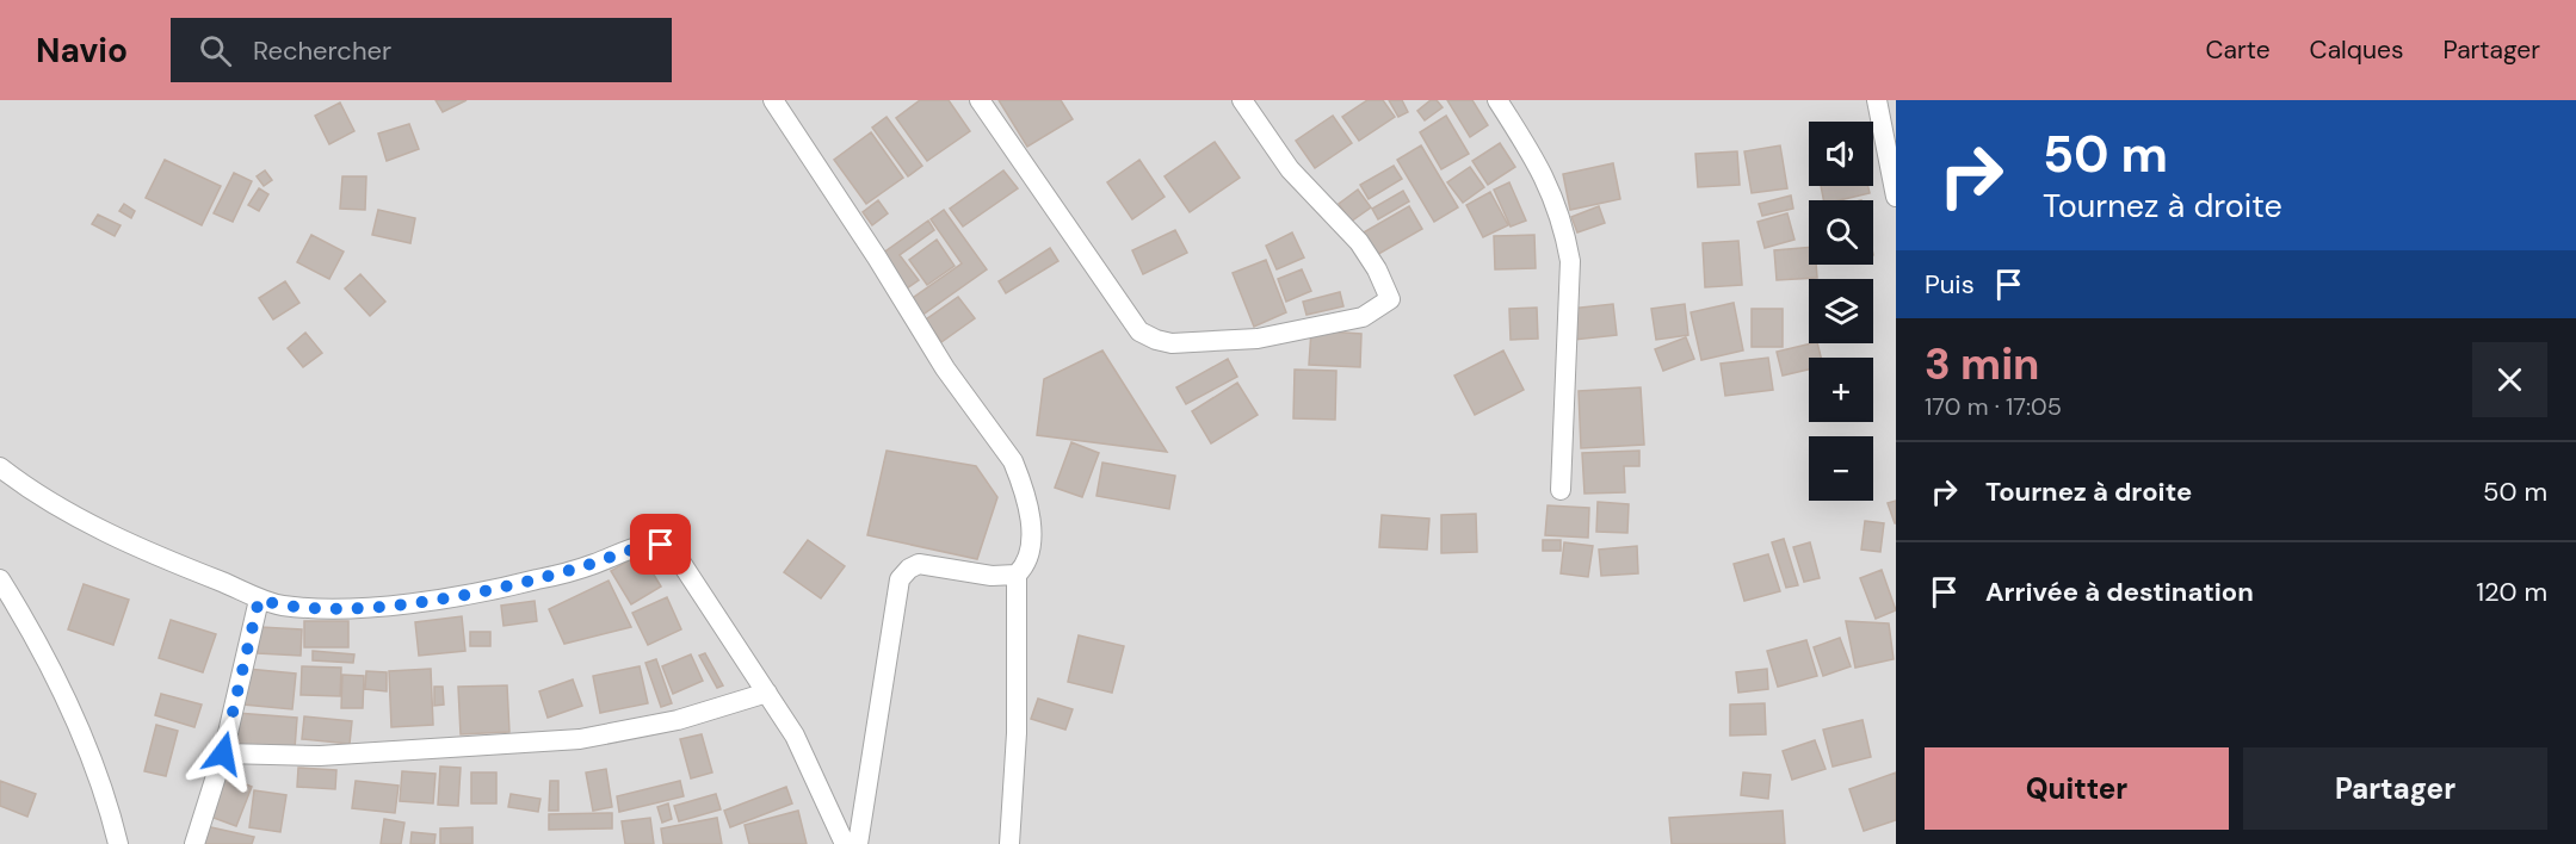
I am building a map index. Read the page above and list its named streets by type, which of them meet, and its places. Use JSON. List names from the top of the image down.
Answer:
{
  "page": {
    "header": "Navio",
    "search": "Rechercher",
    "nav": ["Carte", "Calques", "Partager"],
    "turn": ["50 m", "Tournez à droite"],
    "map_buttons": ["+", "−"],
    "then": "Puis",
    "heading": ["3 min", "170 m · 17:05"],
    "list": [
      {
        "name": "Tournez à droite",
        "value": "50 m"
      },
      {
        "name": "Arrivée à destination",
        "value": "120 m"
      }
    ],
    "buttons": ["Quitter", "Partager"]
  }
}
